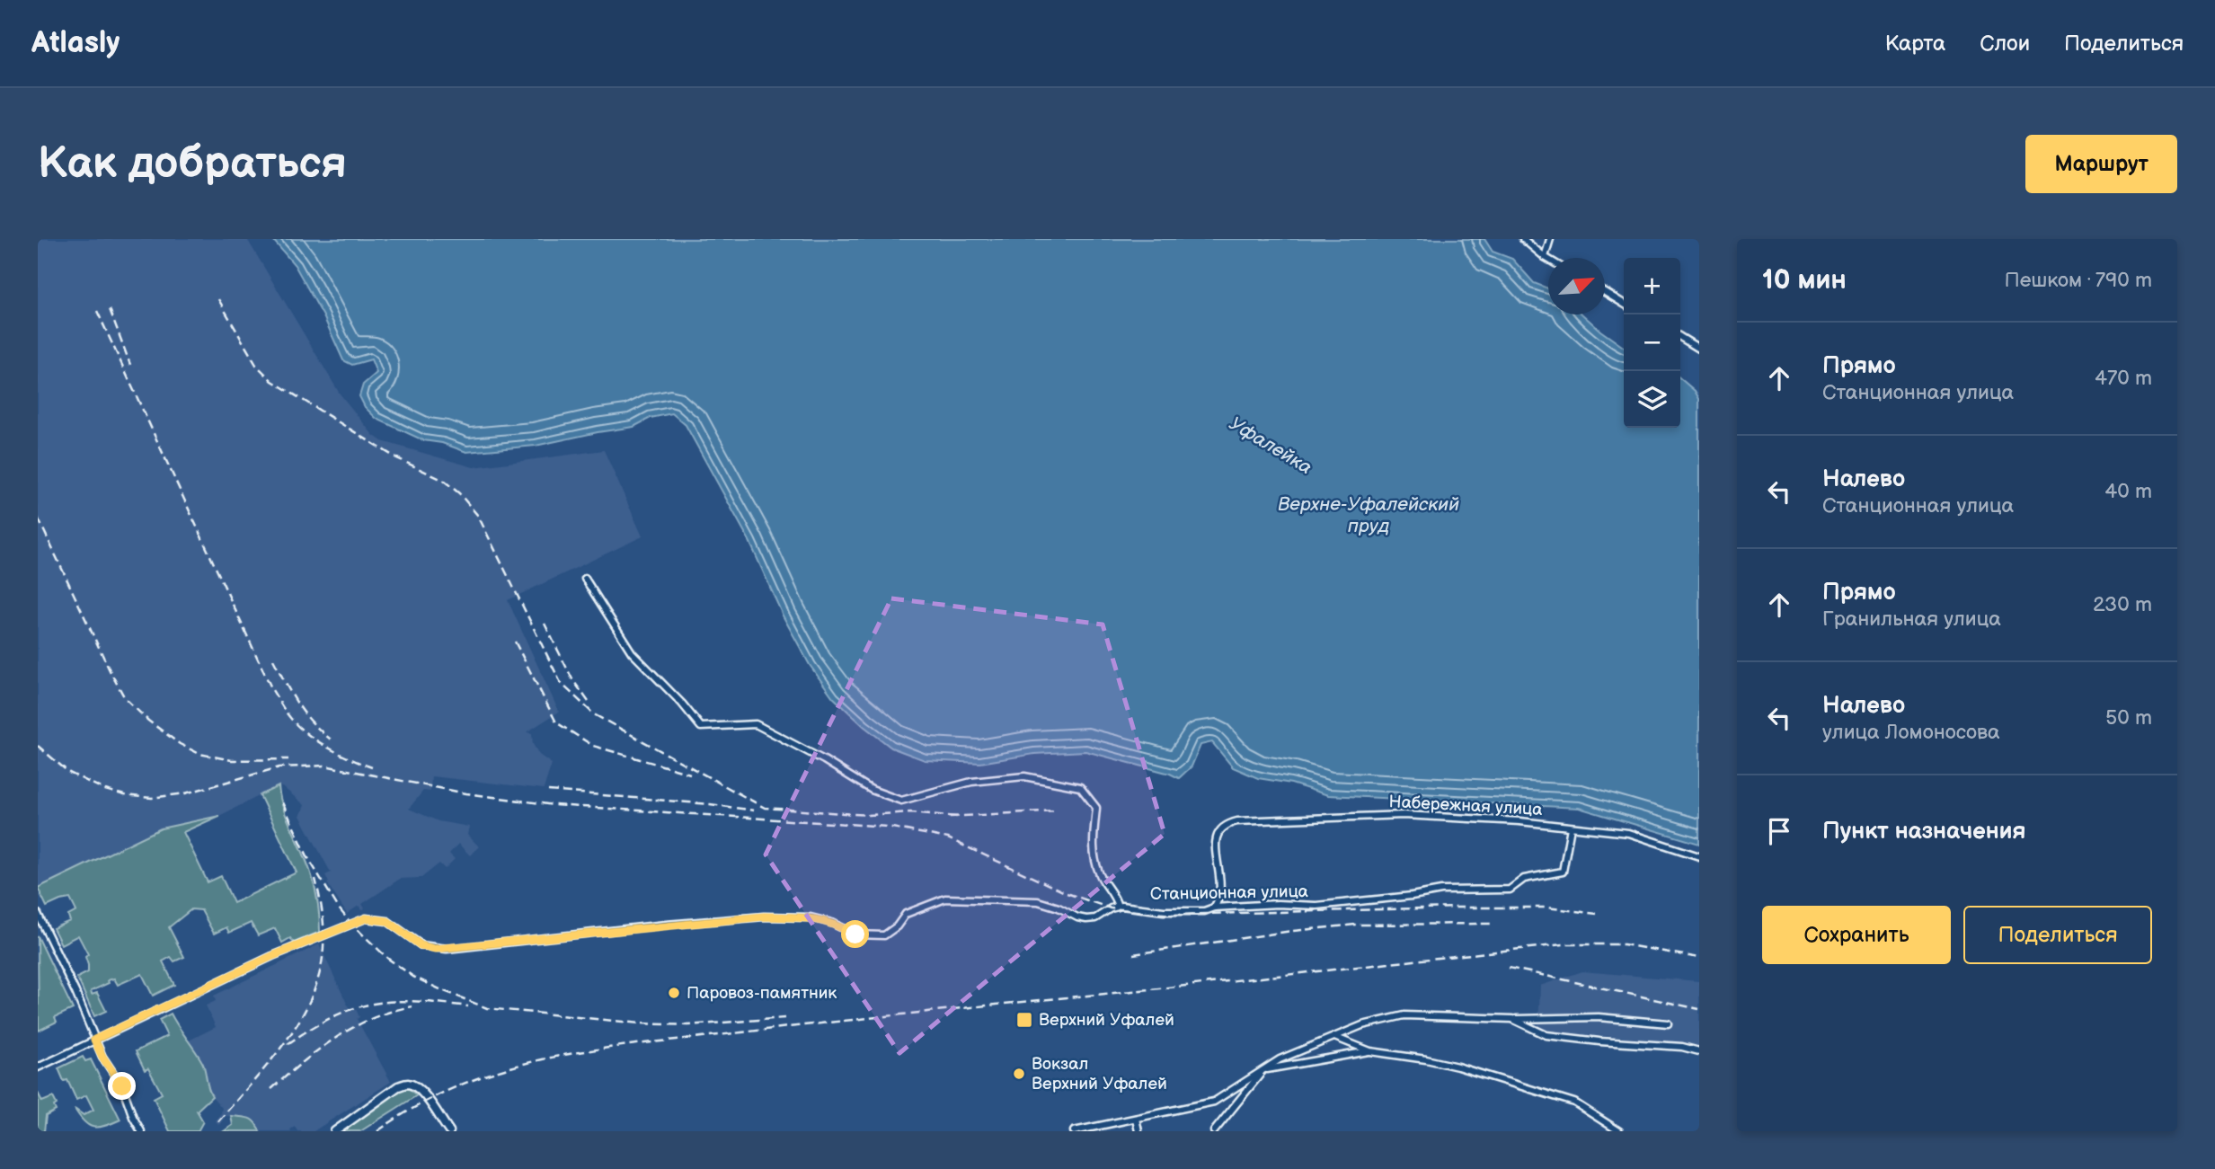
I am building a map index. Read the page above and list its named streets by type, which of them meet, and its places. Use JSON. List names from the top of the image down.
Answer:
{
  "streets": {
    "street": ["Набережная улица", "Станционная улица"]
  },
  "crossings": [
    ["Набережная улица", "Станционная улица"]
  ],
  "water": ["Уфалейка", "Верхне-Уфалейский пруд"],
  "places": {
    "other": ["Паровоз-памятник", "Вокзал Верхний Уфалей"],
    "transit": ["Верхний Уфалей"]
  },
  "north": "top right",
  "page": {
    "header": "Atlasly",
    "nav": ["Карта", "Слои", "Поделиться"],
    "buttons": [
      "Маршрут",
      ["Сохранить", "Поделиться"]
    ],
    "title": "Как добраться",
    "heading": ["10 мин", "Пешком · 790 m"],
    "map_buttons": ["+", "−"],
    "list": [
      ["Прямо", "Станционная улица", "470 m"],
      ["Налево", "Станционная улица", "40 m"],
      ["Прямо", "Гранильная улица", "230 m"],
      ["Налево", "улица Ломоносова", "50 m"],
      "Пункт назначения"
    ]
  }
}
